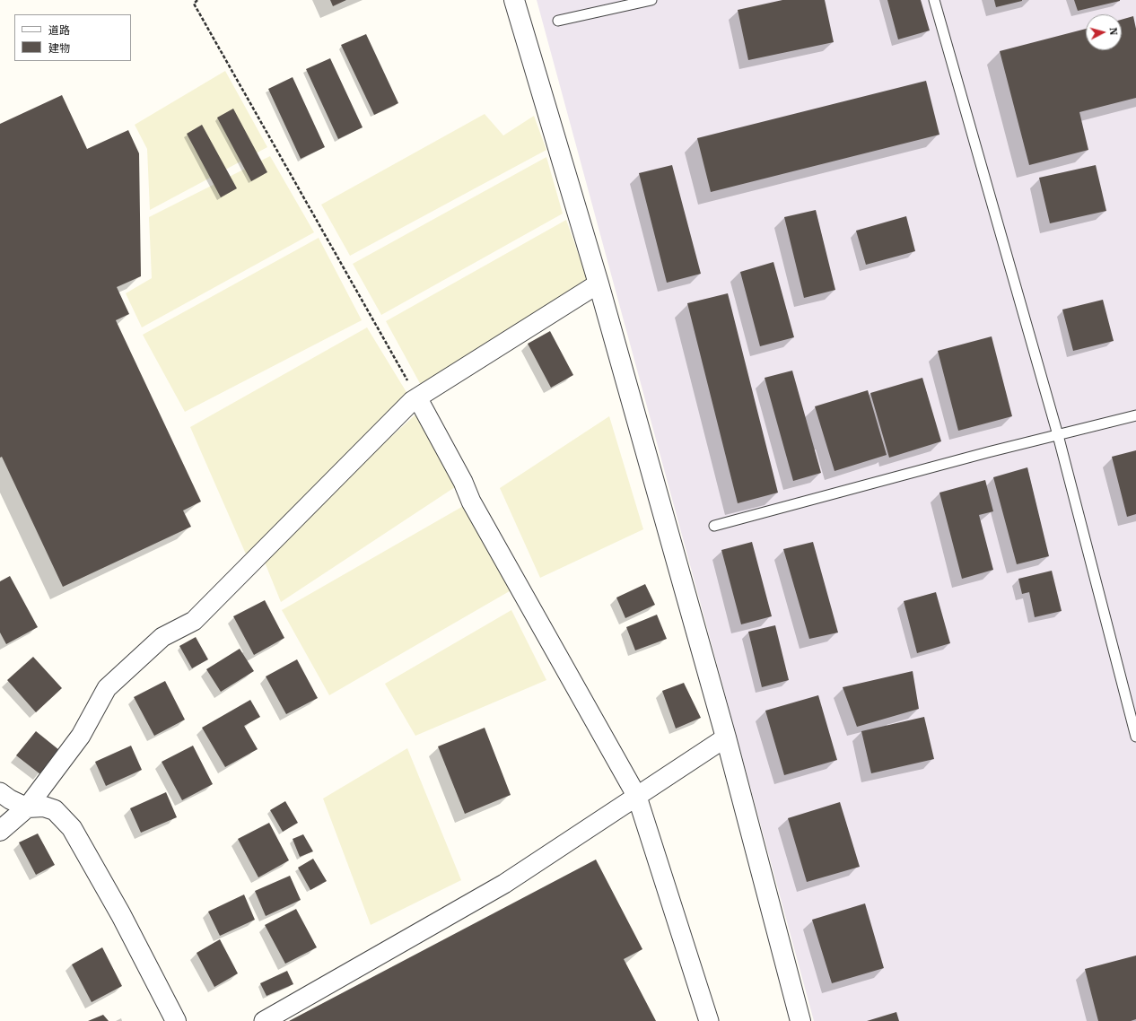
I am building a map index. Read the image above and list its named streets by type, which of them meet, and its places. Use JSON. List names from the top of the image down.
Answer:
{
  "legend": ["道路", "建物"],
  "north": "right"
}
